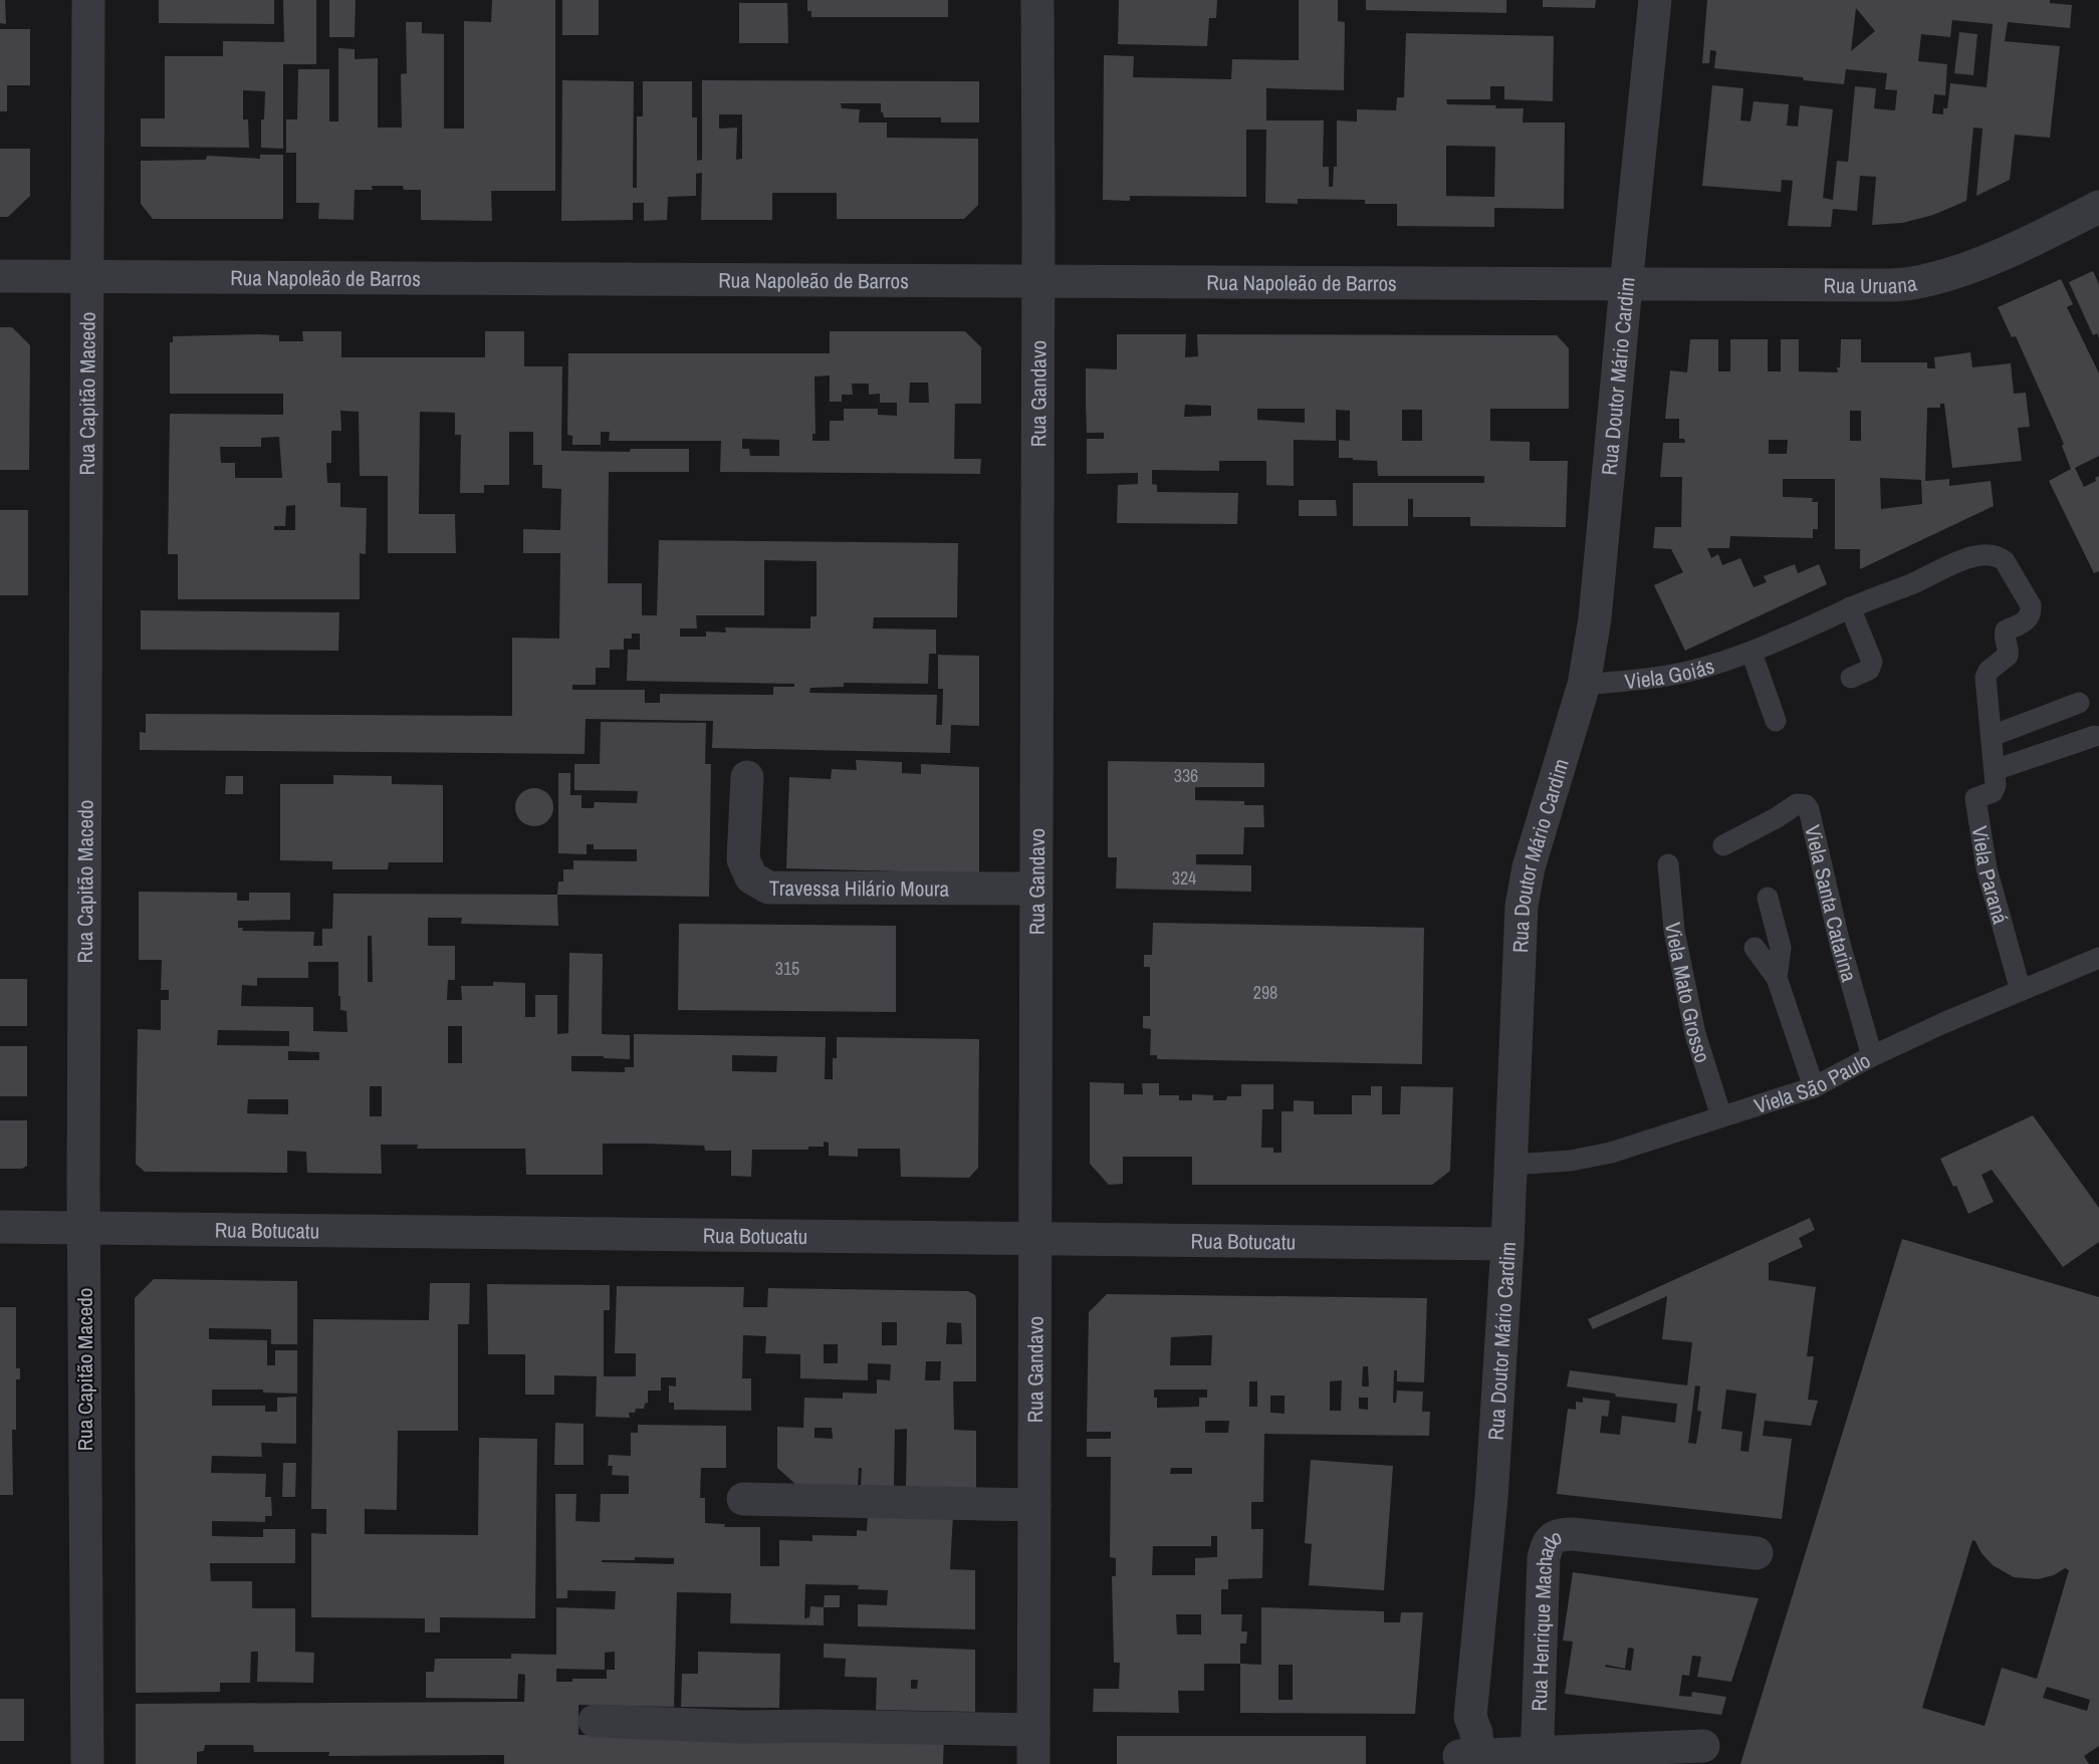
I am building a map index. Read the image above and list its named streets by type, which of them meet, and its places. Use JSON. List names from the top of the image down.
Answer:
{
  "streets": {
    "street": [
      "Rua Napoleão de Barros",
      "Rua Uruana",
      "Rua Doutor Mário Cardim",
      "Rua Capitão Macedo",
      "Rua Gandavo",
      "Travessa Hilário Moura",
      "Rua Botucatu",
      "Rua Henrique Machado"
    ],
    "lane": [
      "Viela Goiás",
      "Viela Paraná",
      "Viela Santa Catarina",
      "Viela Mato Grosso",
      "Viela São Paulo"
    ]
  },
  "crossings": [
    ["Rua Napoleão de Barros", "Rua Uruana"],
    ["Rua Napoleão de Barros", "Rua Doutor Mário Cardim"],
    ["Rua Napoleão de Barros", "Rua Capitão Macedo"],
    ["Rua Napoleão de Barros", "Rua Gandavo"],
    ["Rua Uruana", "Rua Doutor Mário Cardim"],
    ["Rua Doutor Mário Cardim", "Viela Goiás"],
    ["Rua Doutor Mário Cardim", "Viela São Paulo"],
    ["Rua Doutor Mário Cardim", "Rua Botucatu"],
    ["Rua Capitão Macedo", "Rua Botucatu"],
    ["Rua Gandavo", "Travessa Hilário Moura"],
    ["Rua Gandavo", "Rua Botucatu"],
    ["Viela Goiás", "Viela Paraná"],
    ["Viela Paraná", "Viela São Paulo"],
    ["Viela Santa Catarina", "Viela São Paulo"],
    ["Viela Mato Grosso", "Viela São Paulo"]
  ],
  "house_numbers": [
    "336",
    "324",
    "315",
    "298"
  ]
}
